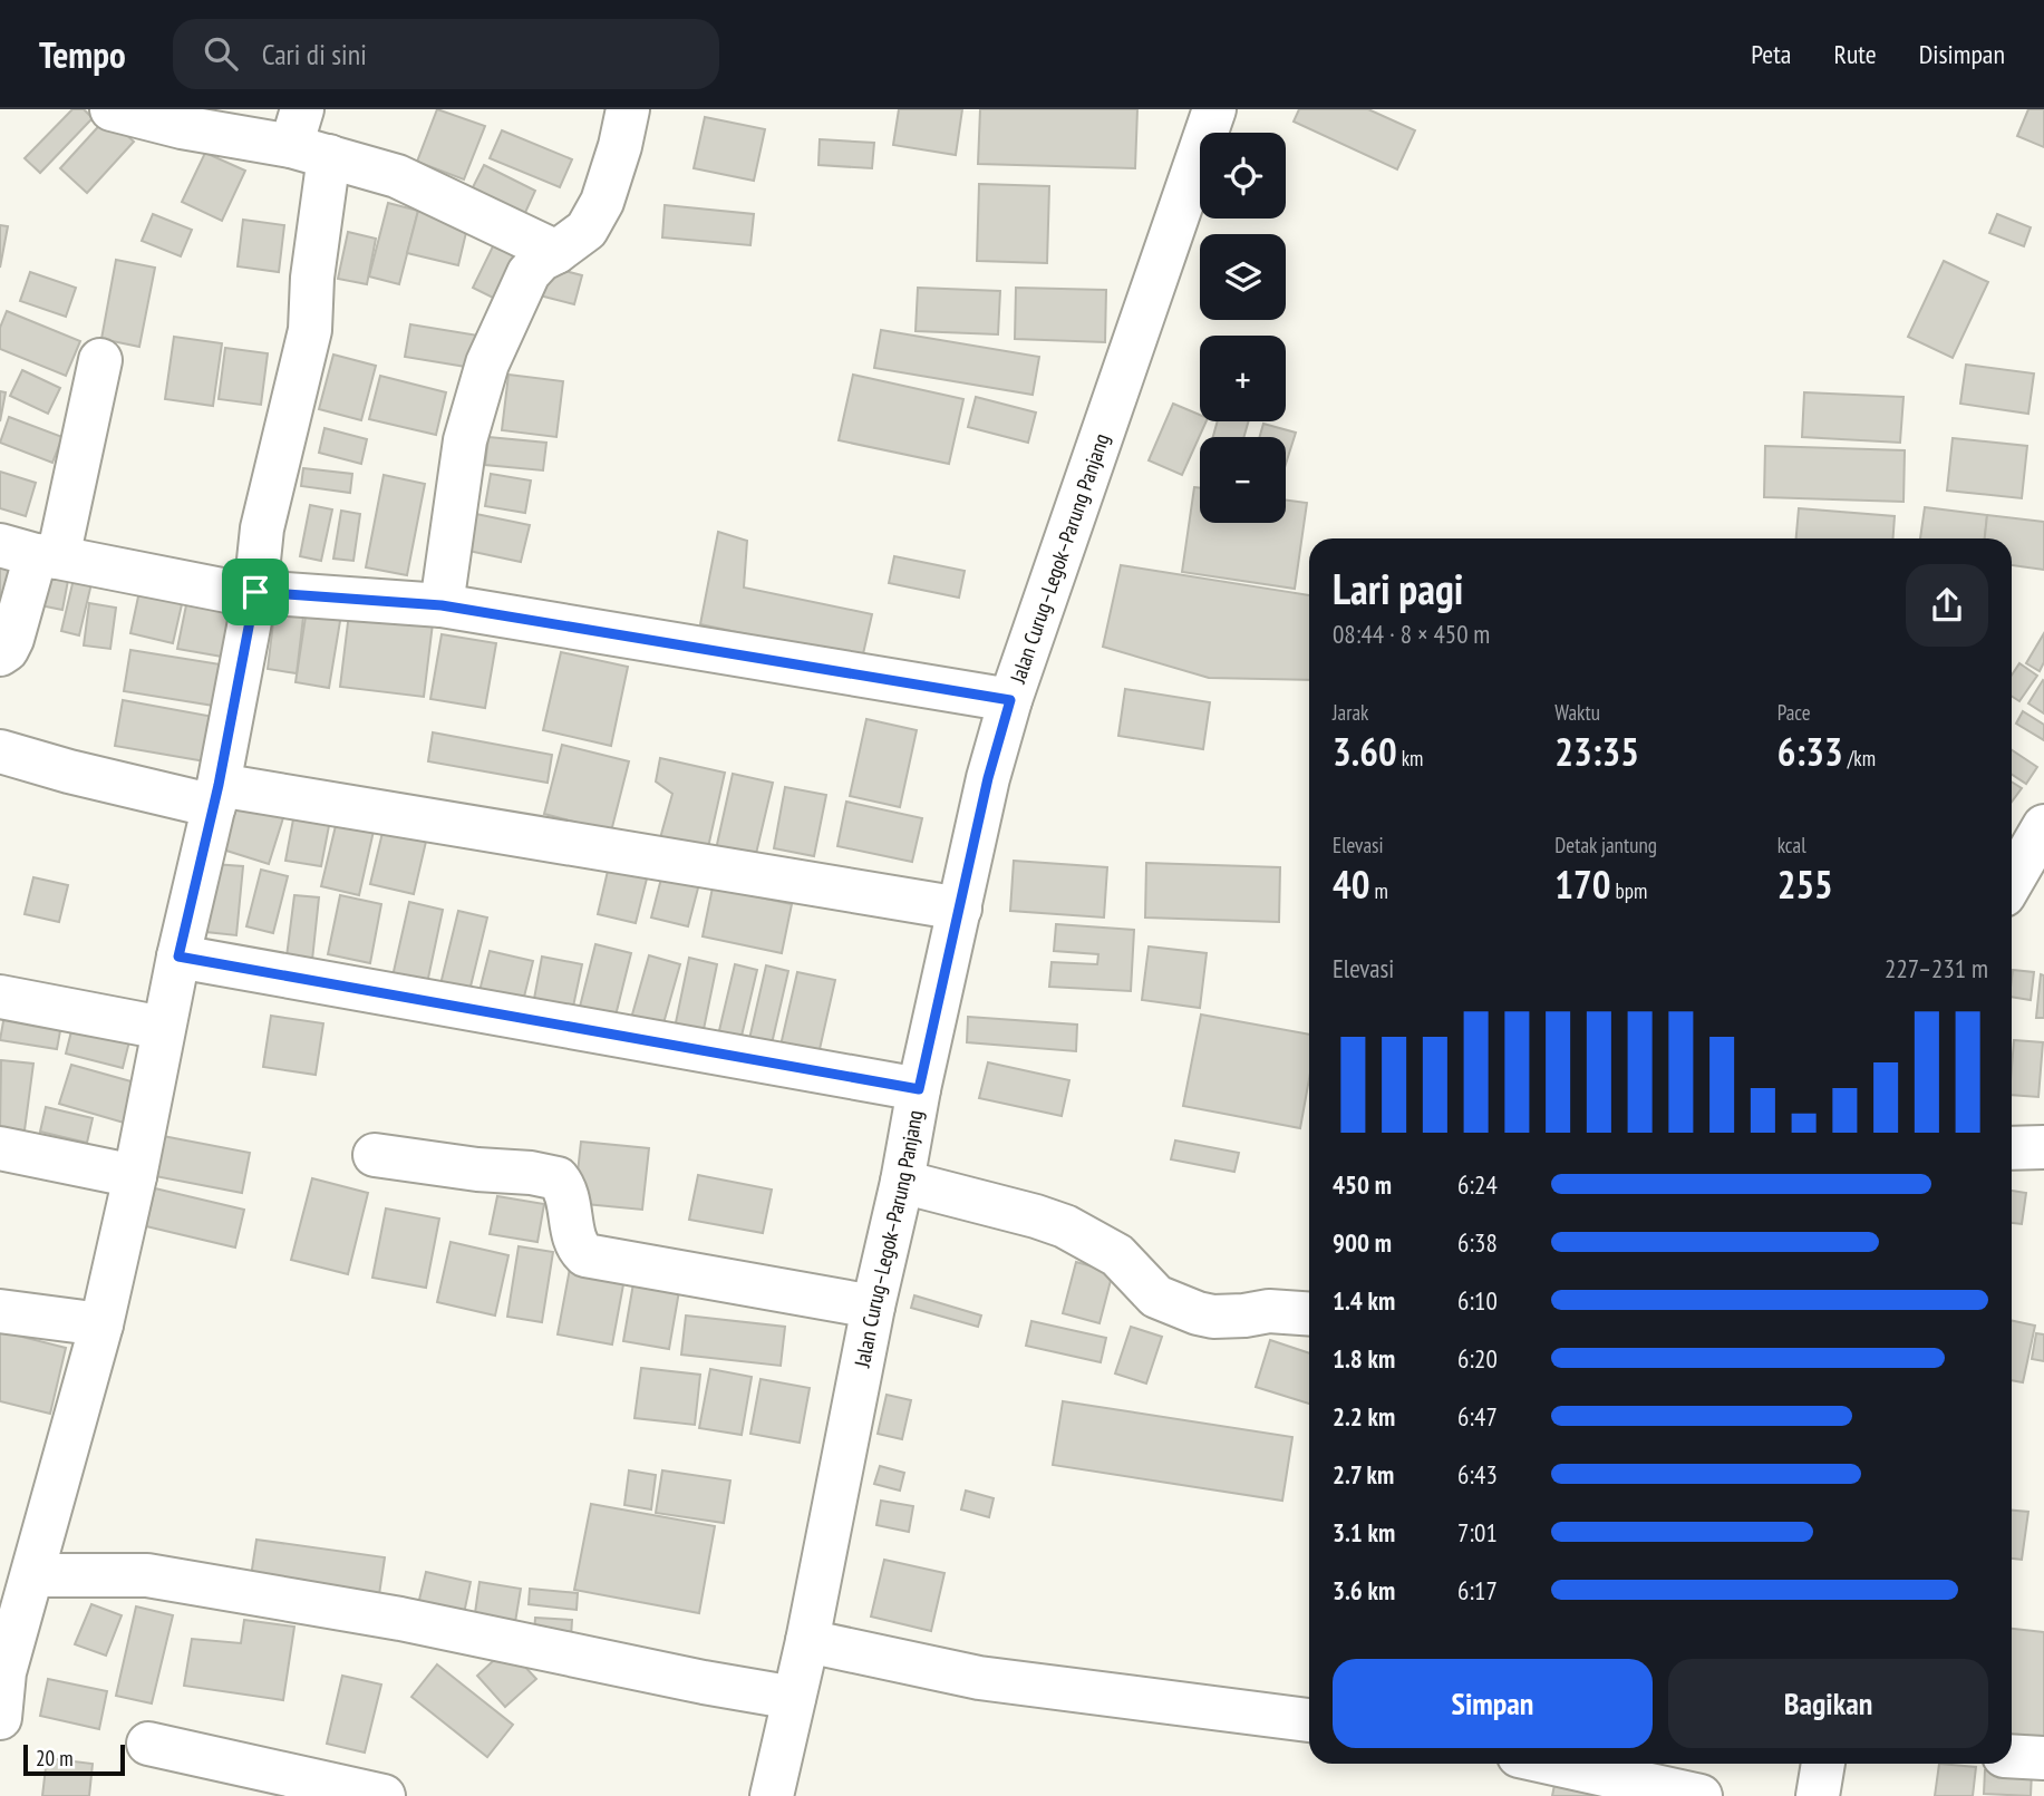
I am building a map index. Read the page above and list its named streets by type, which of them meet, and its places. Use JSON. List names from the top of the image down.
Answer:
{
  "streets": {
    "street": ["Jalan Curug–Legok–Parung Panjang"]
  },
  "scale_bar": "20 m",
  "page": {
    "header": "Tempo",
    "search": "Cari di sini",
    "nav": ["Peta", "Rute", "Disimpan"],
    "map_buttons": ["+", "−"],
    "heading": ["Lari pagi", "08:44 · 8 × 450 m"],
    "stats": [
      ["Jarak", "3.60 km"],
      ["Waktu", "23:35"],
      ["Pace", "6:33 /km"],
      ["Elevasi", "40 m"],
      ["Detak jantung", "170 bpm"],
      ["kcal", "255"]
    ],
    "chart": ["Elevasi", "227–231 m"],
    "list": [
      {
        "name": "450 m",
        "note": "6:24"
      },
      {
        "name": "900 m",
        "note": "6:38"
      },
      {
        "name": "1.4 km",
        "note": "6:10"
      },
      {
        "name": "1.8 km",
        "note": "6:20"
      },
      {
        "name": "2.2 km",
        "note": "6:47"
      },
      {
        "name": "2.7 km",
        "note": "6:43"
      },
      {
        "name": "3.1 km",
        "note": "7:01"
      },
      {
        "name": "3.6 km",
        "note": "6:17"
      }
    ],
    "buttons": ["Simpan", "Bagikan"],
    "scale": "20 m"
  }
}
